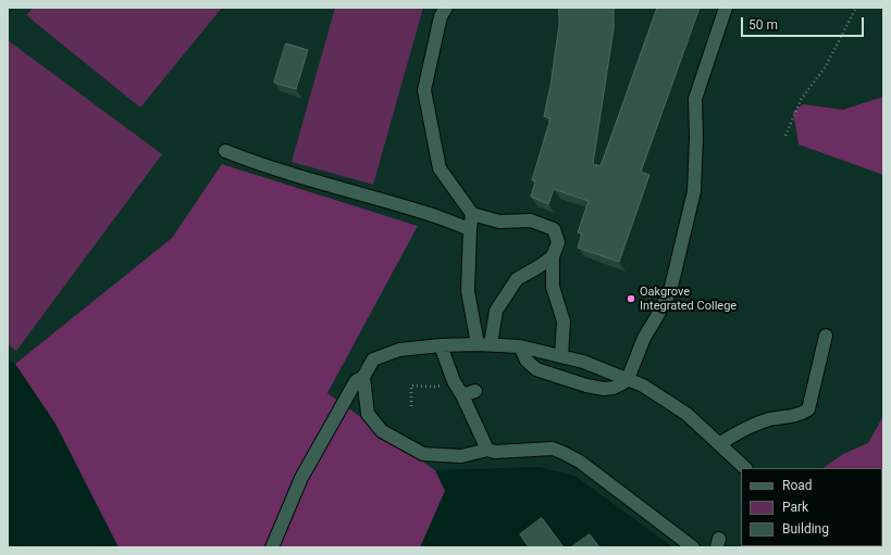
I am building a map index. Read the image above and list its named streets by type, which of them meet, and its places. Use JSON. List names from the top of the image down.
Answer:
{
  "places": ["Oakgrove Integrated College"],
  "legend": ["Road", "Park", "Building"],
  "scale_bar": "50 m"
}
